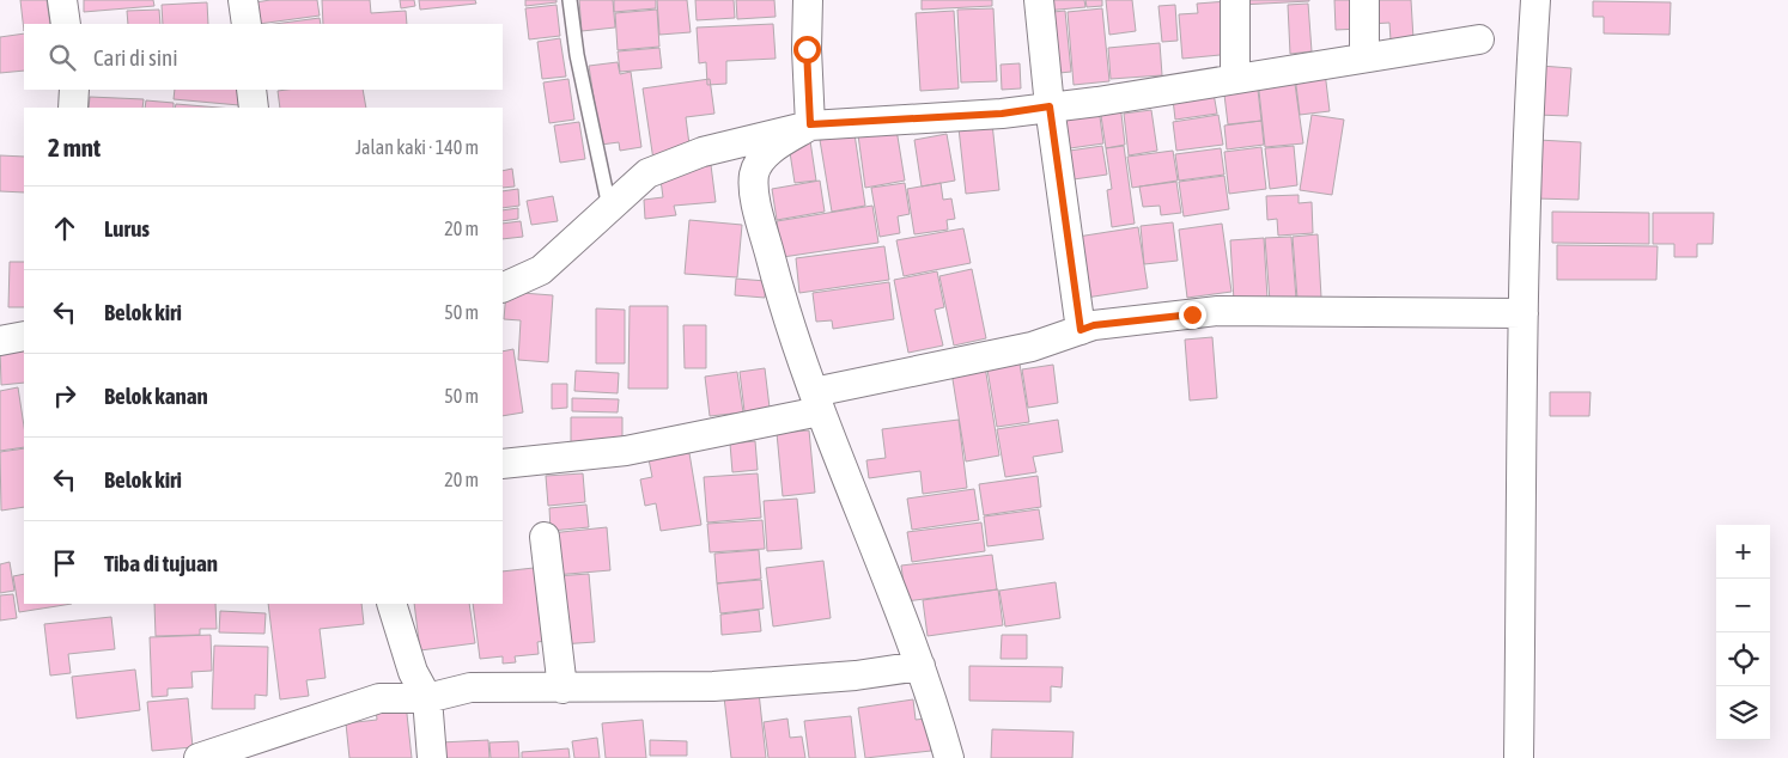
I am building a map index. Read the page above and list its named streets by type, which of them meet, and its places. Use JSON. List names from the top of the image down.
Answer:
{
  "page": {
    "search": "Cari di sini",
    "heading": ["2 mnt", "Jalan kaki · 140 m"],
    "list": [
      ["Lurus", "20 m"],
      ["Belok kiri", "50 m"],
      ["Belok kanan", "50 m"],
      ["Belok kiri", "20 m"],
      "Tiba di tujuan"
    ],
    "map_buttons": ["+", "−"]
  }
}
